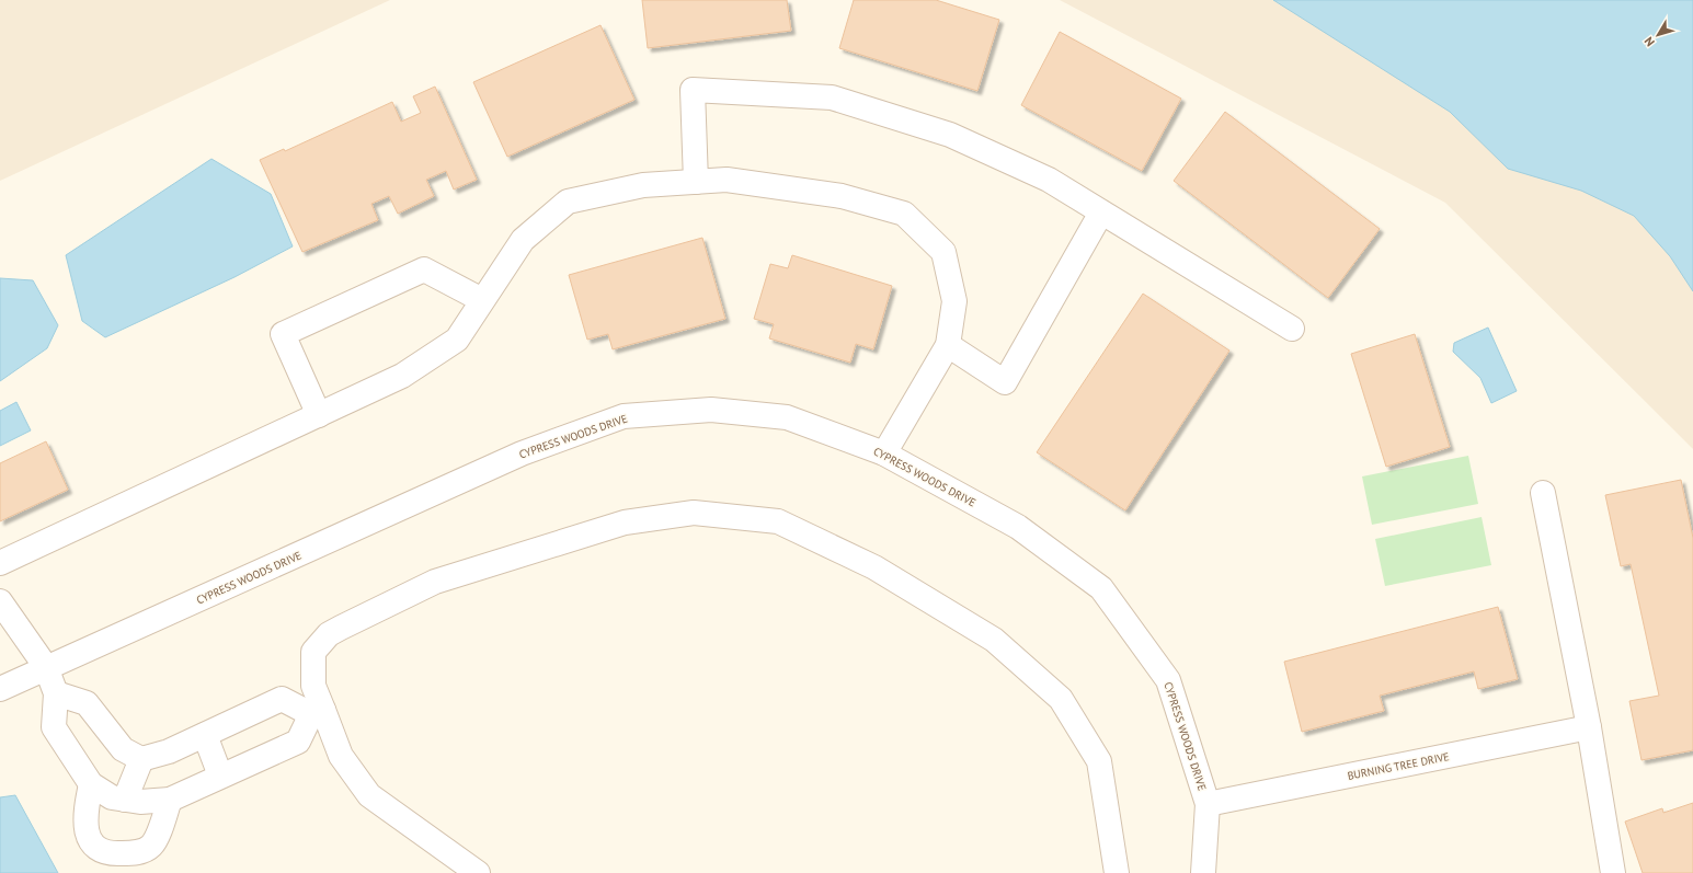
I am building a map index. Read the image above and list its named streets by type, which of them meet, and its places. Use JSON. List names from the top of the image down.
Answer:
{
  "streets": {
    "street": ["CYPRESS WOODS DRIVE", "BURNING TREE DRIVE"]
  },
  "crossings": [
    ["CYPRESS WOODS DRIVE", "BURNING TREE DRIVE"]
  ],
  "north": "bottom left"
}
